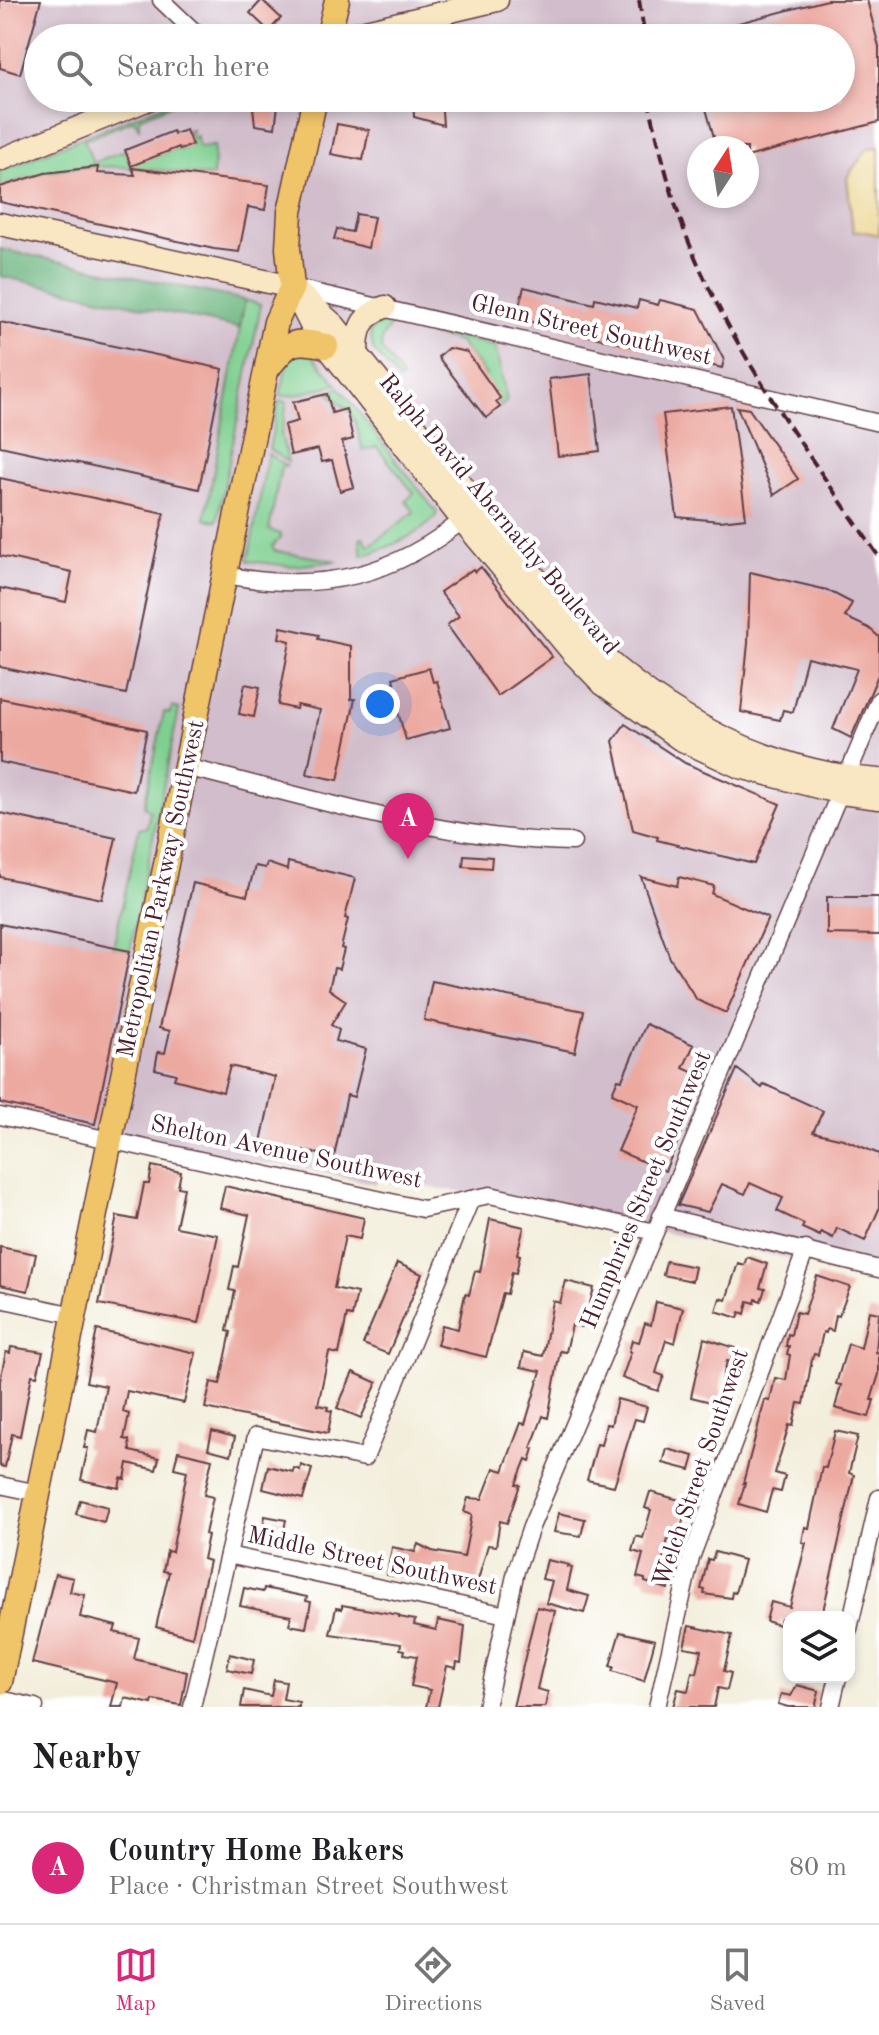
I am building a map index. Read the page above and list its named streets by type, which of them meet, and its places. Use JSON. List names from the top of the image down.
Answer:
{
  "streets": {
    "main road": ["Ralph David Abernathy Boulevard", "Metropolitan Parkway Southwest"],
    "street": [
      "Glenn Street Southwest",
      "Shelton Avenue Southwest",
      "Humphries Street Southwest",
      "Welch Street Southwest",
      "Middle Street Southwest"
    ]
  },
  "crossings": [
    ["Glenn Street Southwest", "Ralph David Abernathy Boulevard"],
    ["Glenn Street Southwest", "Metropolitan Parkway Southwest"],
    ["Ralph David Abernathy Boulevard", "Metropolitan Parkway Southwest"],
    ["Ralph David Abernathy Boulevard", "Humphries Street Southwest"],
    ["Metropolitan Parkway Southwest", "Shelton Avenue Southwest"],
    ["Shelton Avenue Southwest", "Humphries Street Southwest"],
    ["Humphries Street Southwest", "Middle Street Southwest"]
  ],
  "north": "top",
  "page": {
    "search": "Search here",
    "pins": "A",
    "heading": "Nearby",
    "list": [
      {
        "mark": "A",
        "name": "Country Home Bakers",
        "note": "Place · Christman Street Southwest",
        "value": "80 m"
      }
    ],
    "nav": ["Map", "Directions", "Saved"]
  }
}
